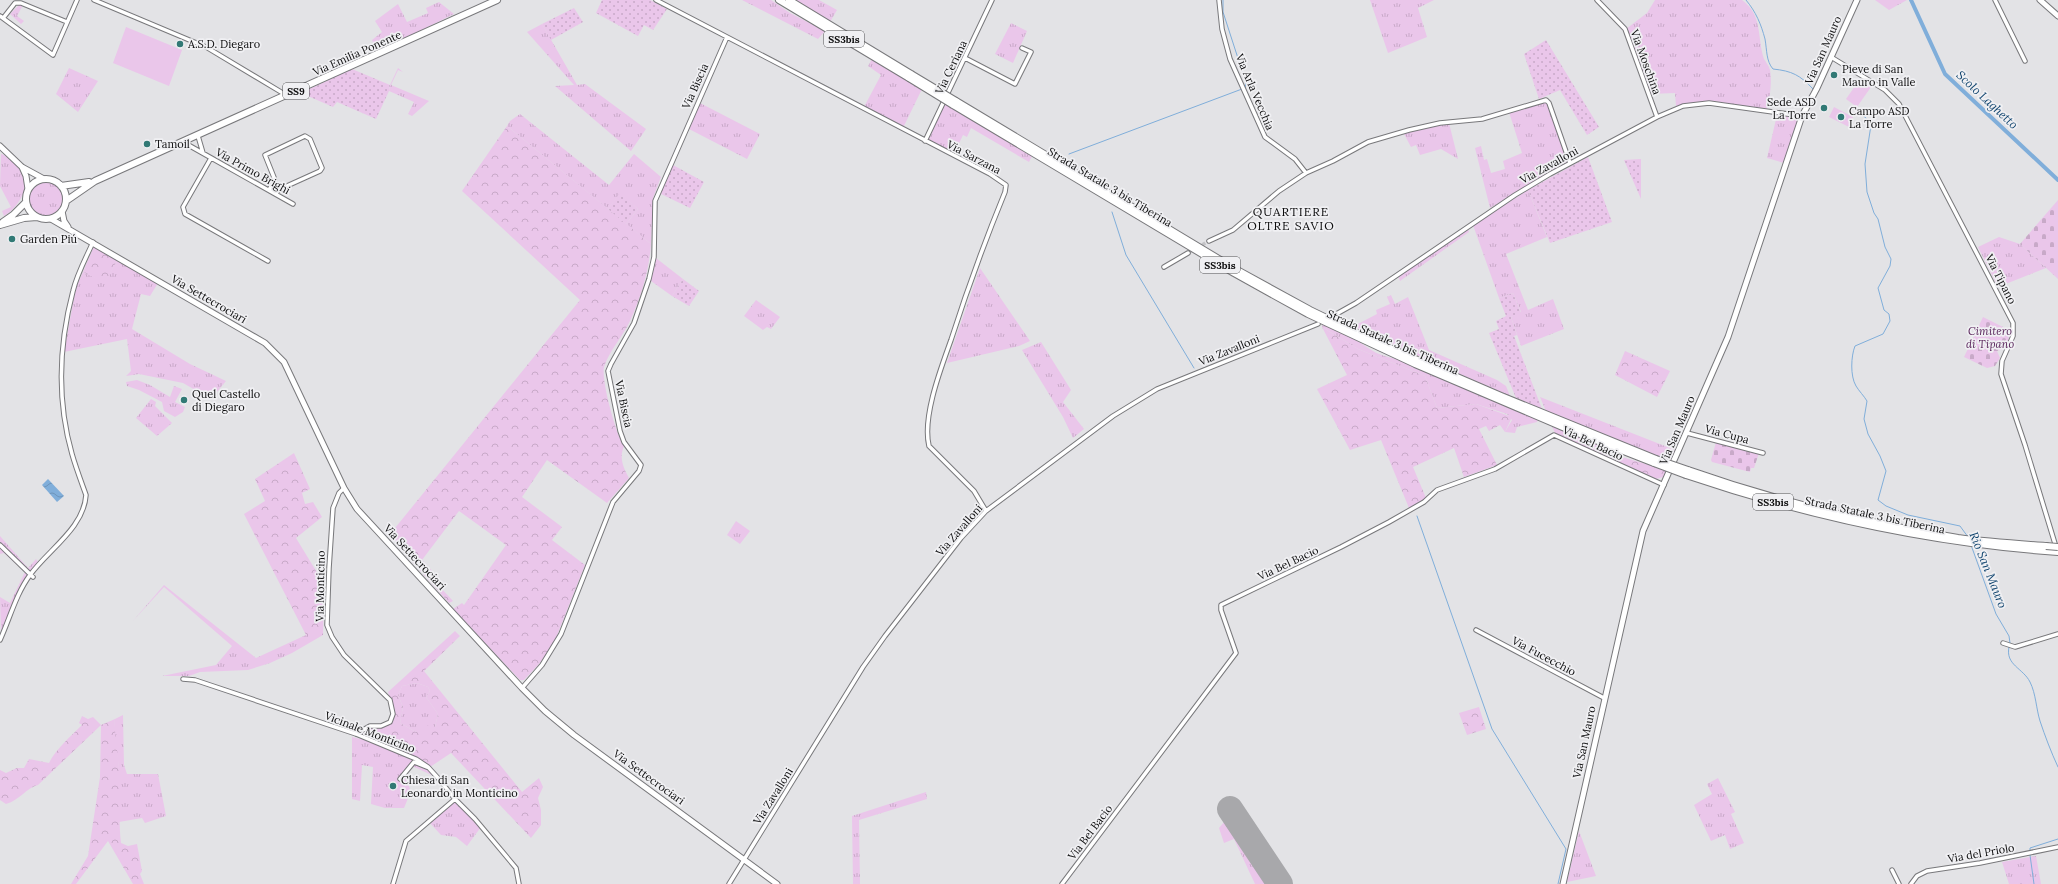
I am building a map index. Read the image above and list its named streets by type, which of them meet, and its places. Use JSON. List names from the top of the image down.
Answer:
{
  "streets": {
    "main road": [
      "SS3bis",
      "Via San Mauro",
      "Via Emilia Ponente",
      "SS9",
      "Strada Statale 3 bis Tiberina",
      "Via Settecrociari"
    ],
    "street": [
      "Via Moschina",
      "Via Ceriana",
      "Via Biscia",
      "Via Arla Vecchia",
      "Via Sarzana",
      "Via Zavalloni",
      "Via Primo Brighi",
      "Via Tipano",
      "Via Cupa",
      "Via Bel Bacio",
      "Via Monticino",
      "Via Fucecchio",
      "Vicinale Monticino",
      "Via del Priolo"
    ]
  },
  "crossings": [
    ["Via San Mauro", "Via Zavalloni"],
    ["Via San Mauro", "Via Tipano"],
    ["Via San Mauro", "Via Cupa"],
    ["Via San Mauro", "Via Bel Bacio"],
    ["Via San Mauro", "Via Fucecchio"],
    ["Via Emilia Ponente", "Via Primo Brighi"],
    ["Via Emilia Ponente", "Via Settecrociari"],
    ["Via Moschina", "Via Zavalloni"],
    ["Via Ceriana", "Via Sarzana"],
    ["Via Biscia", "Via Sarzana"],
    ["Via Biscia", "Via Settecrociari"],
    ["Via Sarzana", "Via Zavalloni"],
    ["Via Zavalloni", "Via Settecrociari"],
    ["Strada Statale 3 bis Tiberina", "Via Tipano"],
    ["Via Settecrociari", "Via Monticino"],
    ["Via Monticino", "Vicinale Monticino"]
  ],
  "districts": ["QUARTIERE OLTRE SAVIO"],
  "water": ["Scolo Laghetto", "Rio San Mauro"],
  "parks": ["Cimitero di Tipano"],
  "places": [
    "A.S.D. Diegaro",
    "Pieve di San Mauro in Valle",
    "Sede ASD La Torre",
    "Campo ASD La Torre",
    "Tamoil",
    "Garden Piú",
    "Quel Castello di Diegaro",
    "Chiesa di San Leonardo in Monticino"
  ]
}
